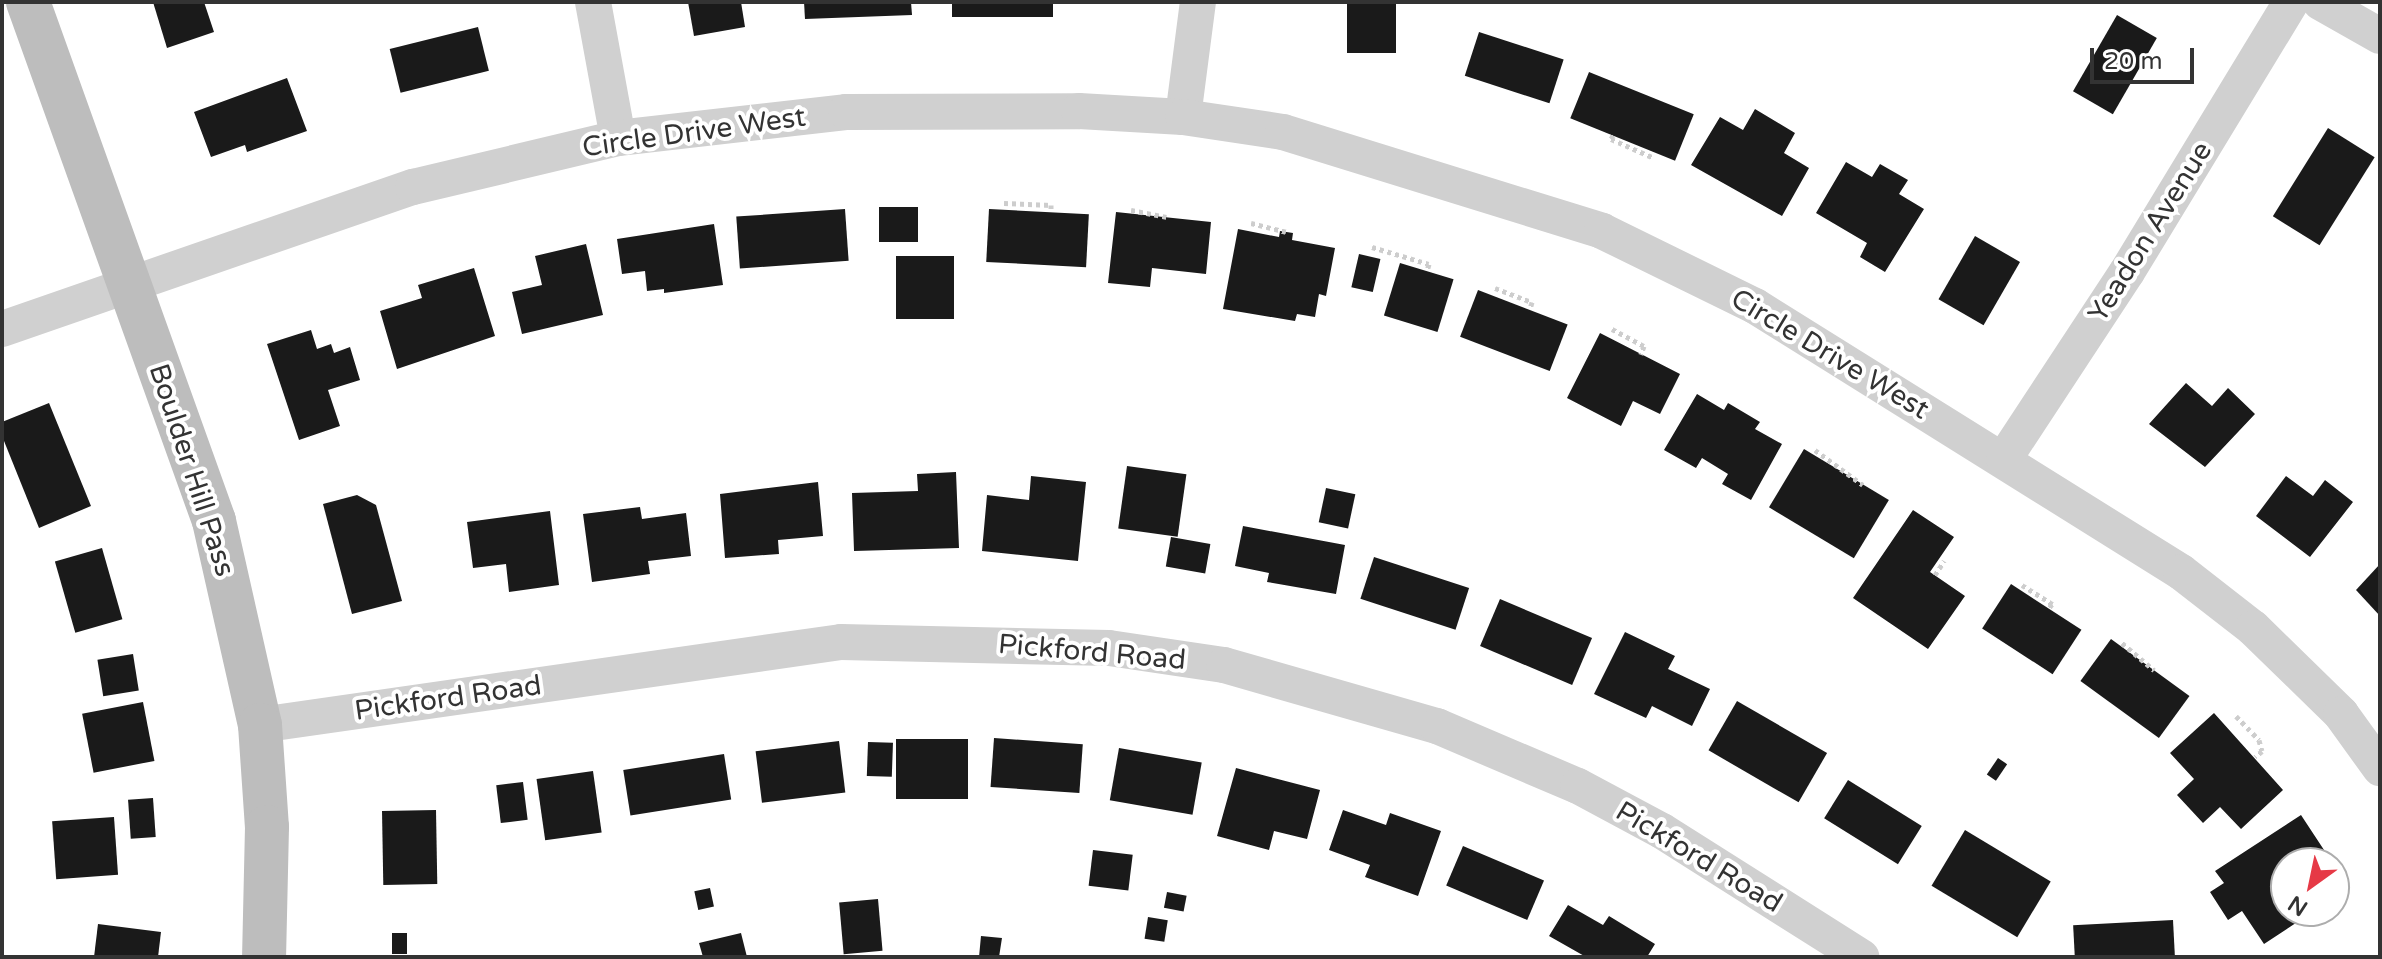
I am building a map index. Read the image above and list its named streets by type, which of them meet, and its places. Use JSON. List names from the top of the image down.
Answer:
{
  "streets": {
    "street": [
      "Circle Drive West",
      "Yeadon Avenue",
      "Boulder Hill Pass",
      "Pickford Road"
    ]
  },
  "crossings": [
    ["Circle Drive West", "Yeadon Avenue"],
    ["Circle Drive West", "Boulder Hill Pass"],
    ["Boulder Hill Pass", "Pickford Road"]
  ],
  "scale_bar": "20 m",
  "north": "bottom left"
}
